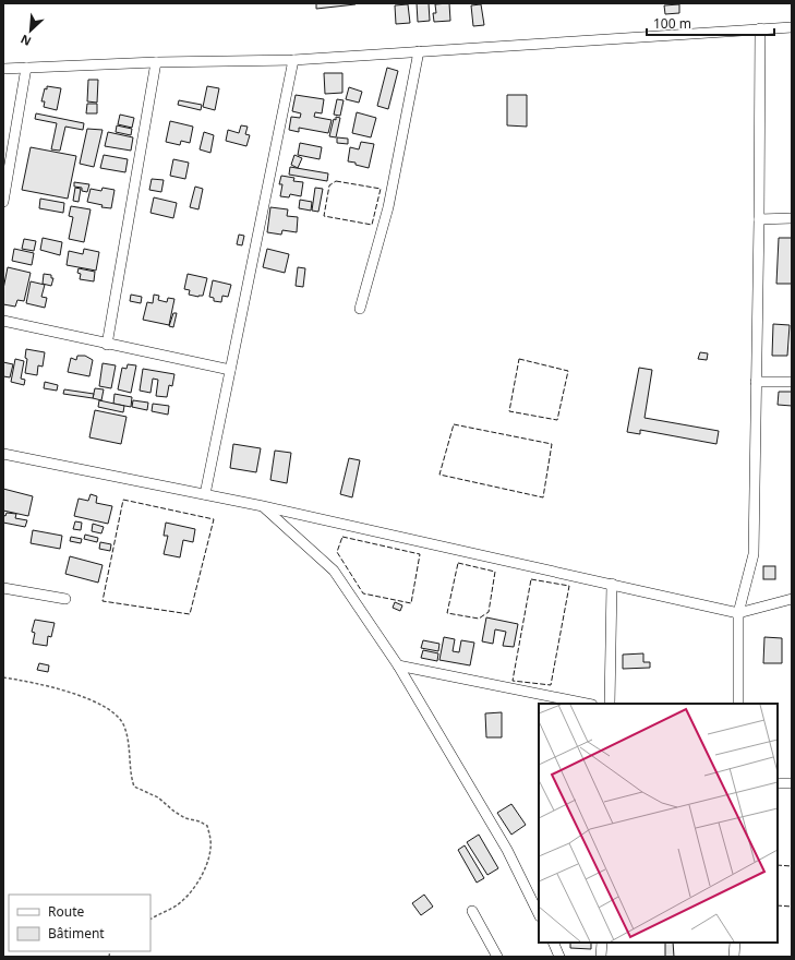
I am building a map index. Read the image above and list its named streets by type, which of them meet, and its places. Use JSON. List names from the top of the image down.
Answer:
{
  "legend": ["Route", "Bâtiment"],
  "scale_bar": "100 m",
  "north": "bottom left"
}
